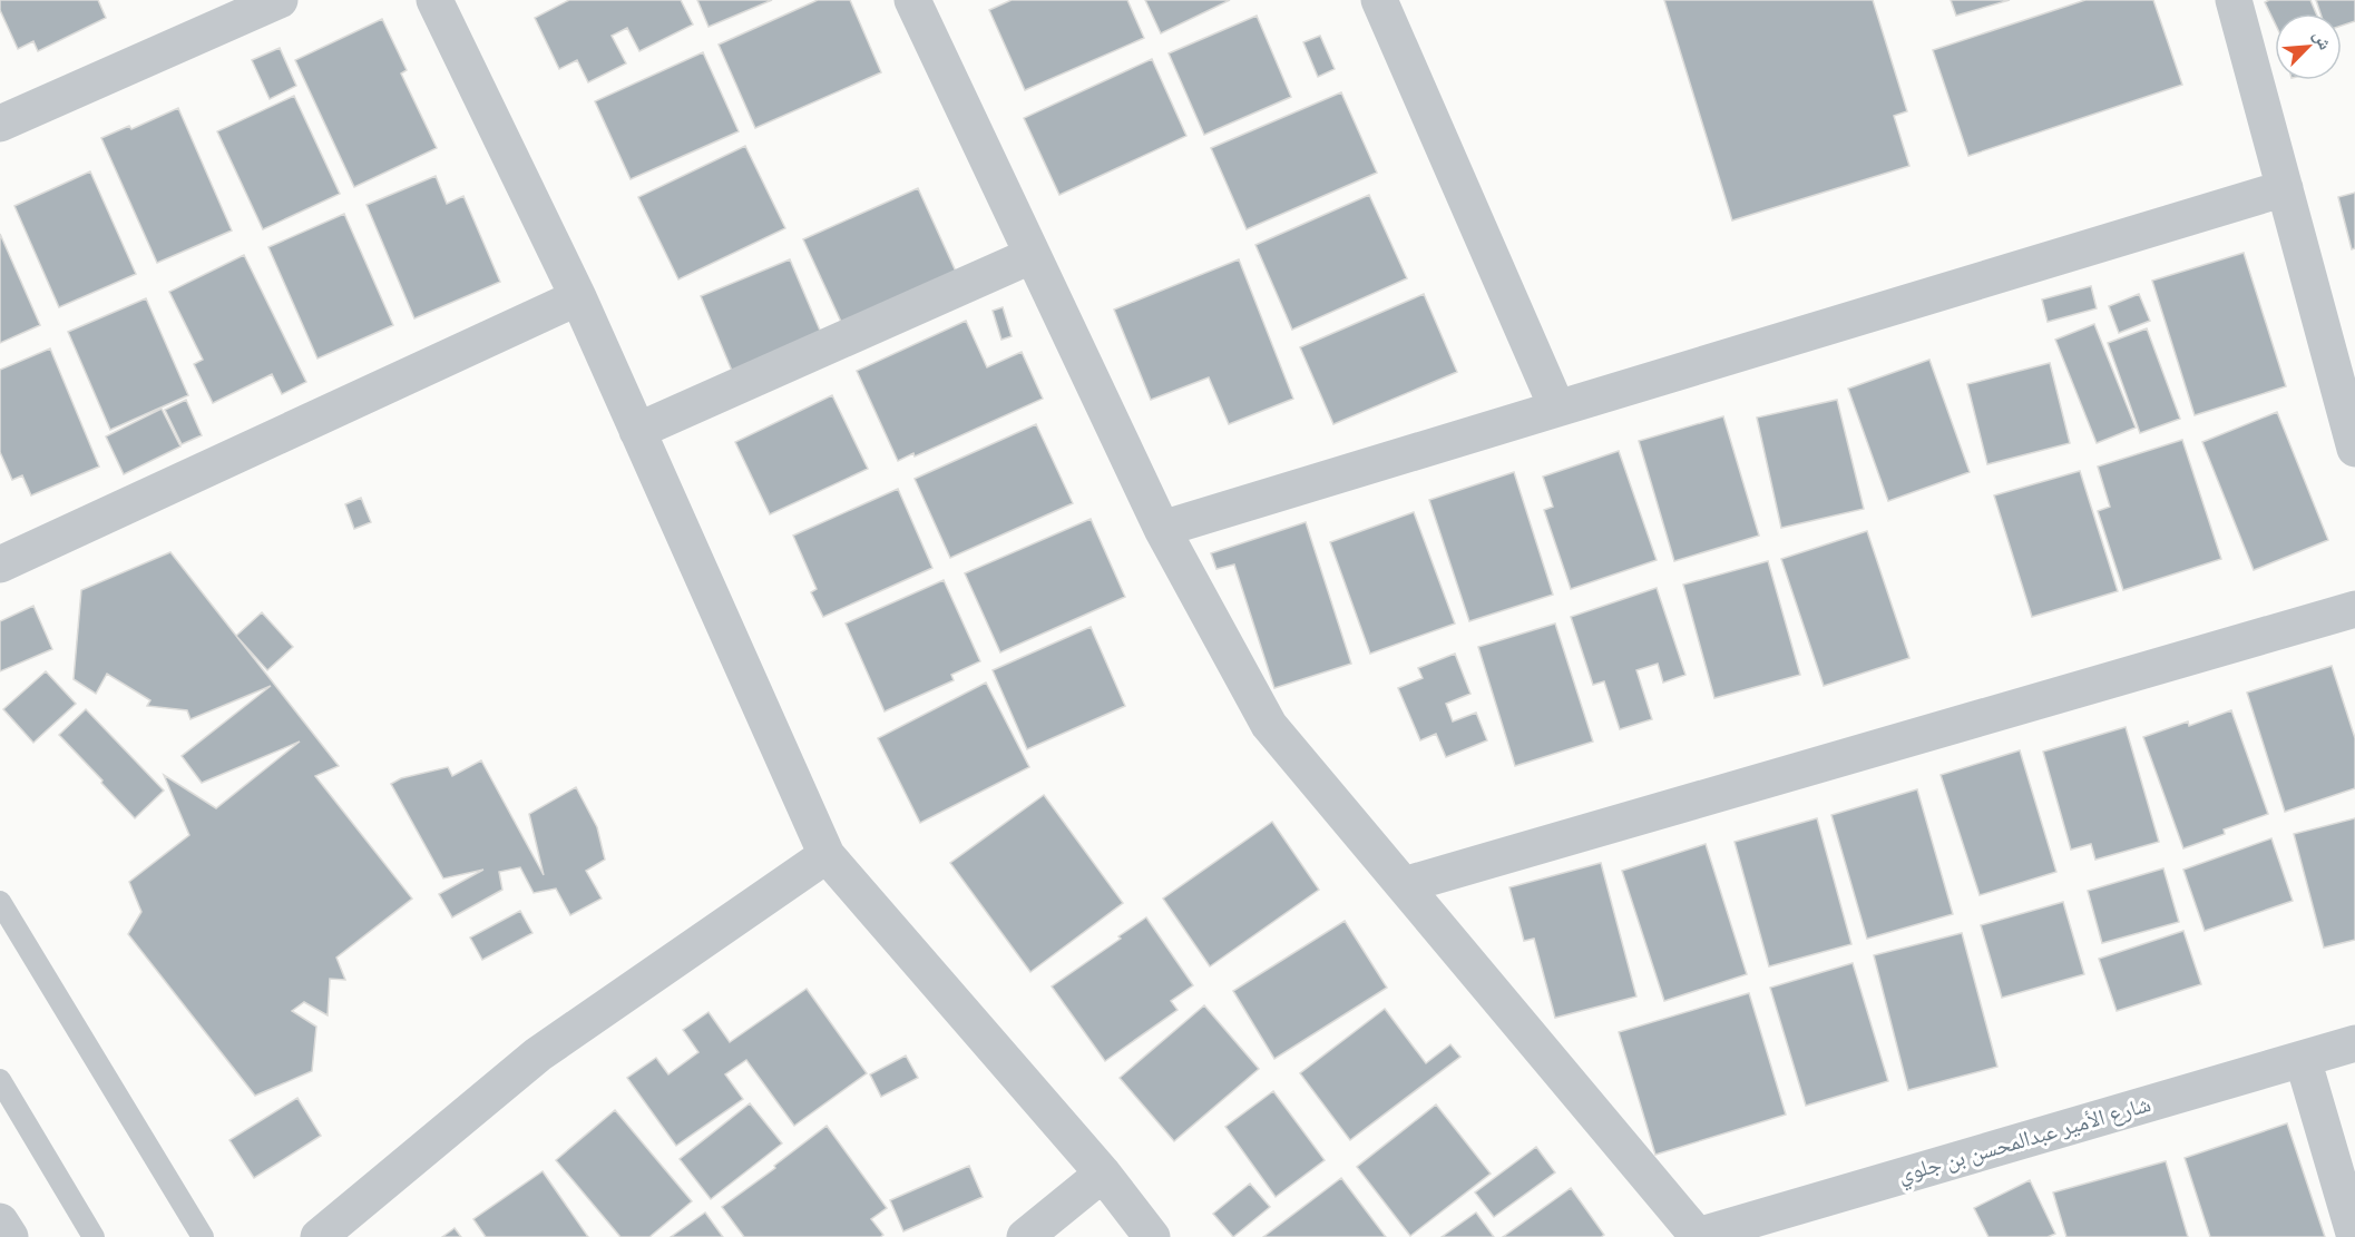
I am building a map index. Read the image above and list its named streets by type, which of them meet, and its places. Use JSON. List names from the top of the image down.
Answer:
{
  "streets": {
    "street": ["شارع الأمير عبدالمحسن بن جلوي"]
  },
  "north": "top right"
}
